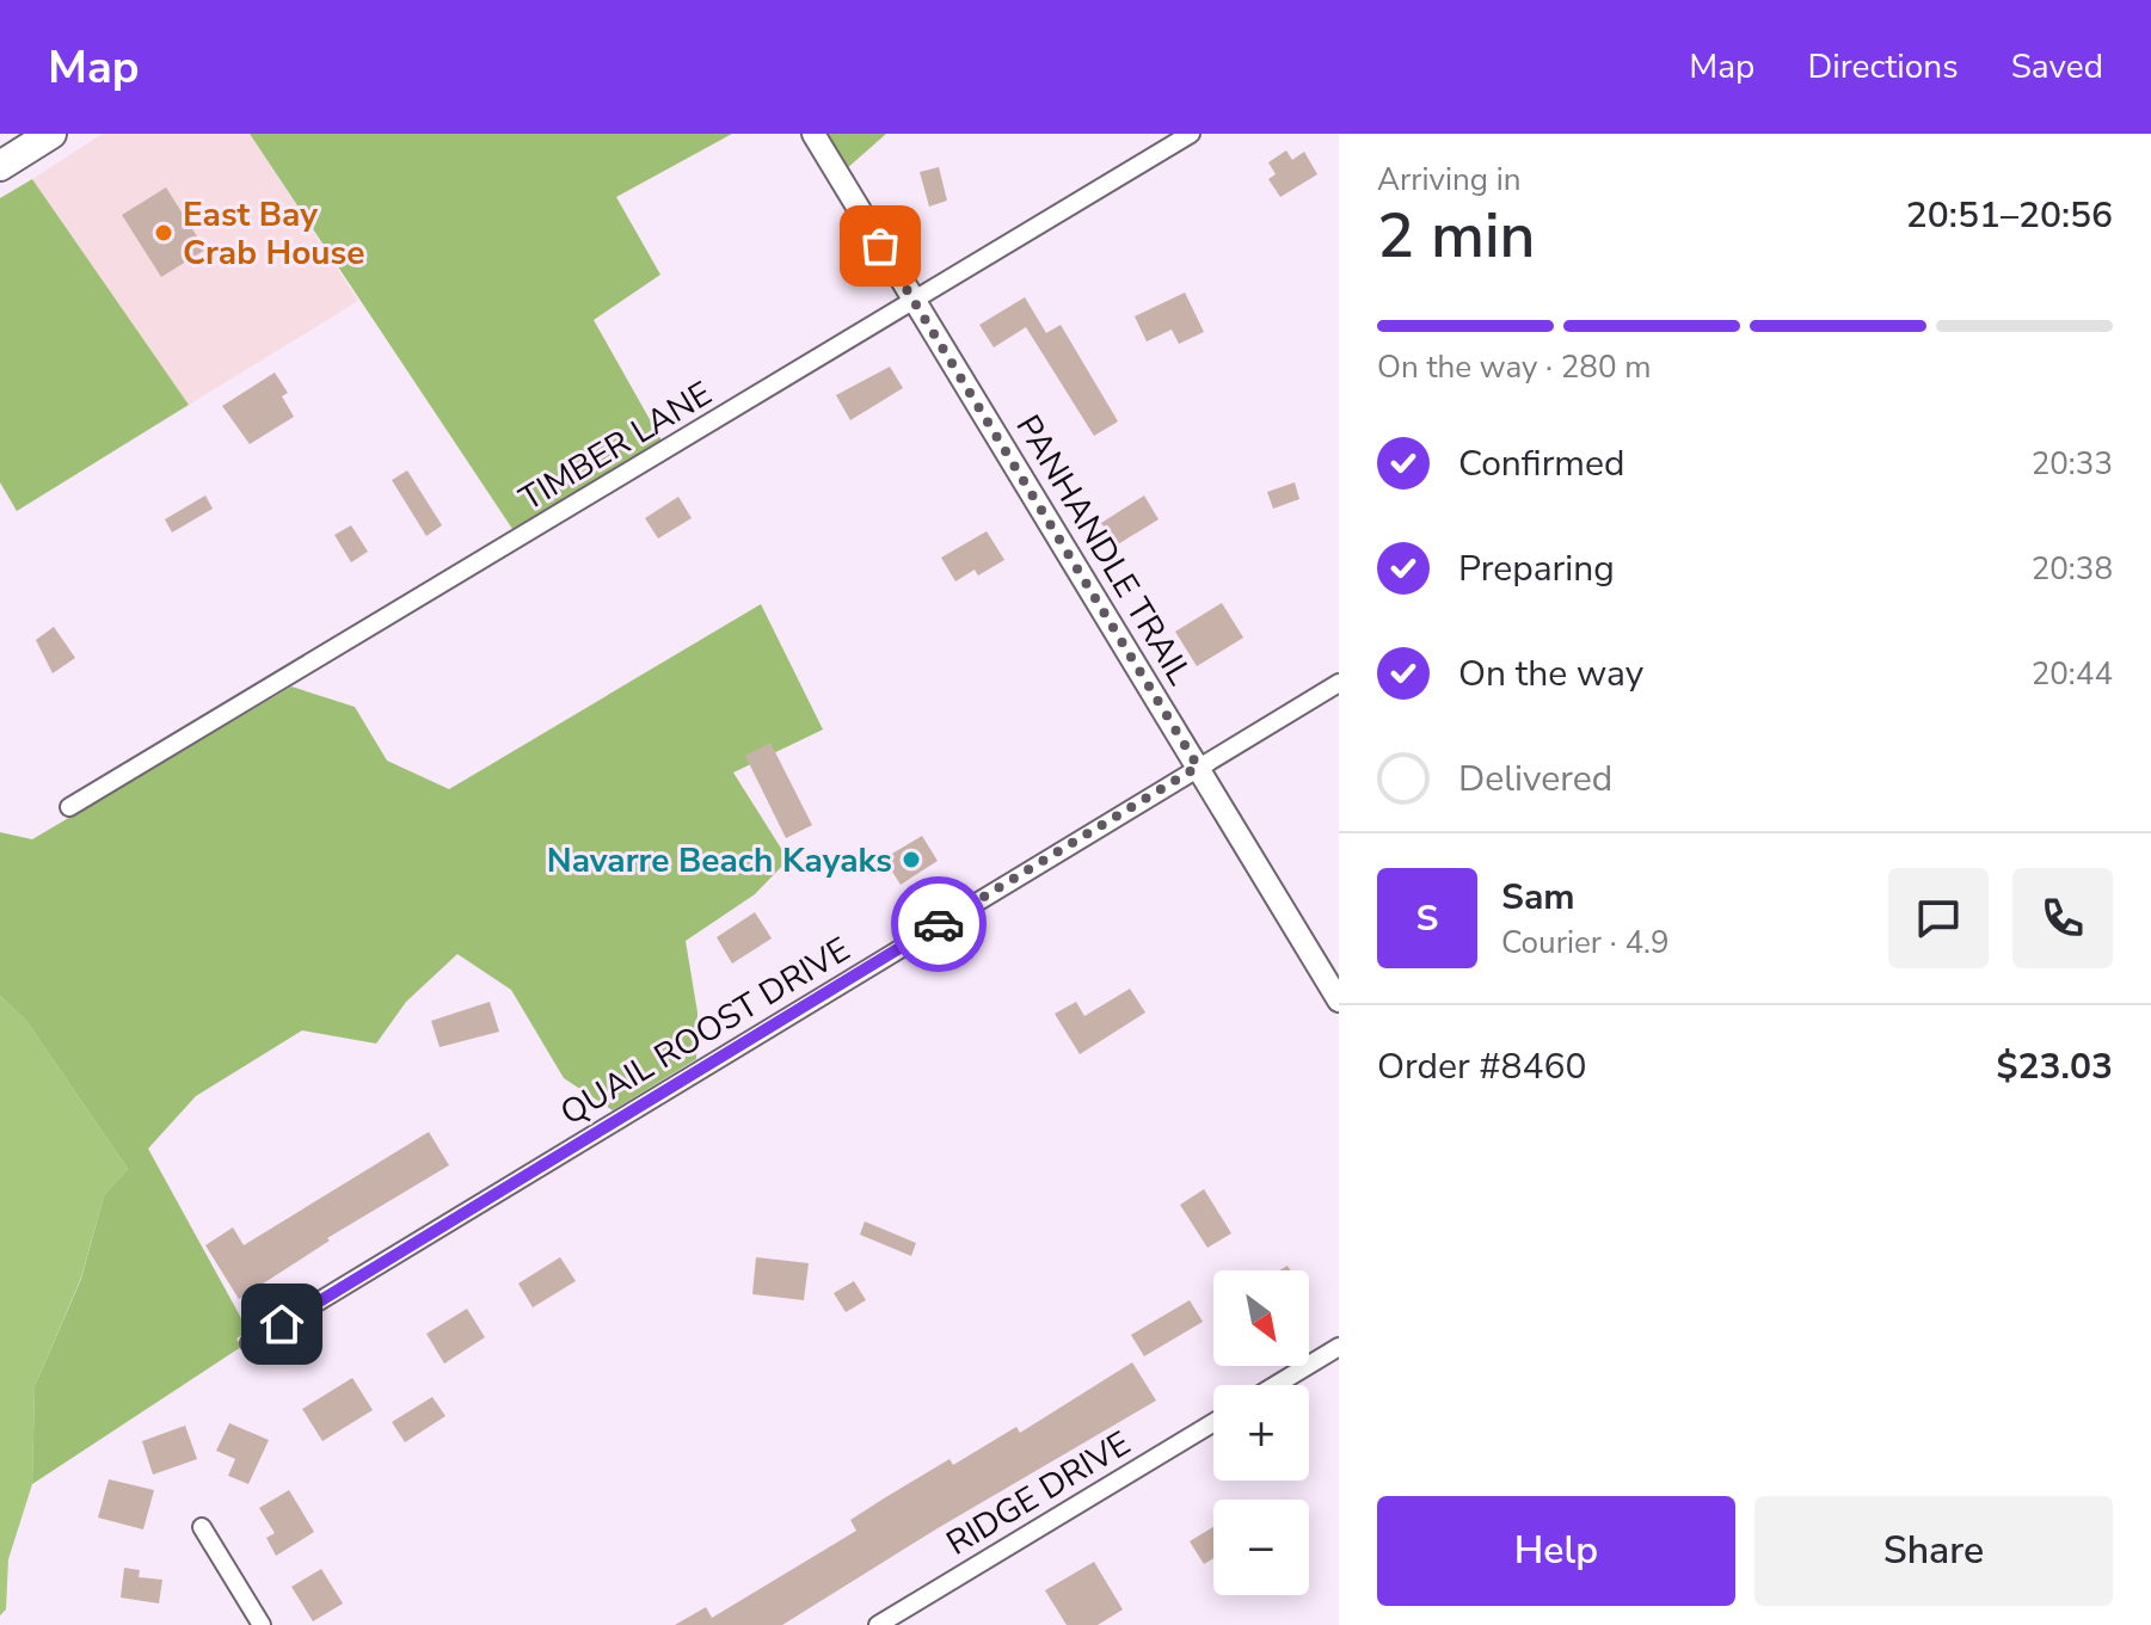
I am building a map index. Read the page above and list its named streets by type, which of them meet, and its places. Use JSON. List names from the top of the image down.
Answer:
{
  "streets": {
    "street": [
      "TIMBER LANE",
      "PANHANDLE TRAIL",
      "QUAIL ROOST DRIVE",
      "RIDGE DRIVE"
    ]
  },
  "crossings": [
    ["TIMBER LANE", "PANHANDLE TRAIL"],
    ["PANHANDLE TRAIL", "QUAIL ROOST DRIVE"]
  ],
  "places": ["East Bay Crab House", "Navarre Beach Kayaks"],
  "north": "bottom right",
  "page": {
    "header": "Map",
    "nav": ["Map", "Directions", "Saved"],
    "heading": ["2 min", "Arriving in", "20:51–20:56"],
    "panel": [
      "Sam",
      "Courier · 4.9",
      "Order #8460",
      "$23.03"
    ],
    "bar": "On the way · 280 m",
    "list": [
      ["Confirmed", "20:33"],
      ["Preparing", "20:38"],
      ["On the way", "20:44"],
      "Delivered"
    ],
    "round": "S",
    "map_buttons": ["+", "−"],
    "buttons": ["Help", "Share"]
  }
}
